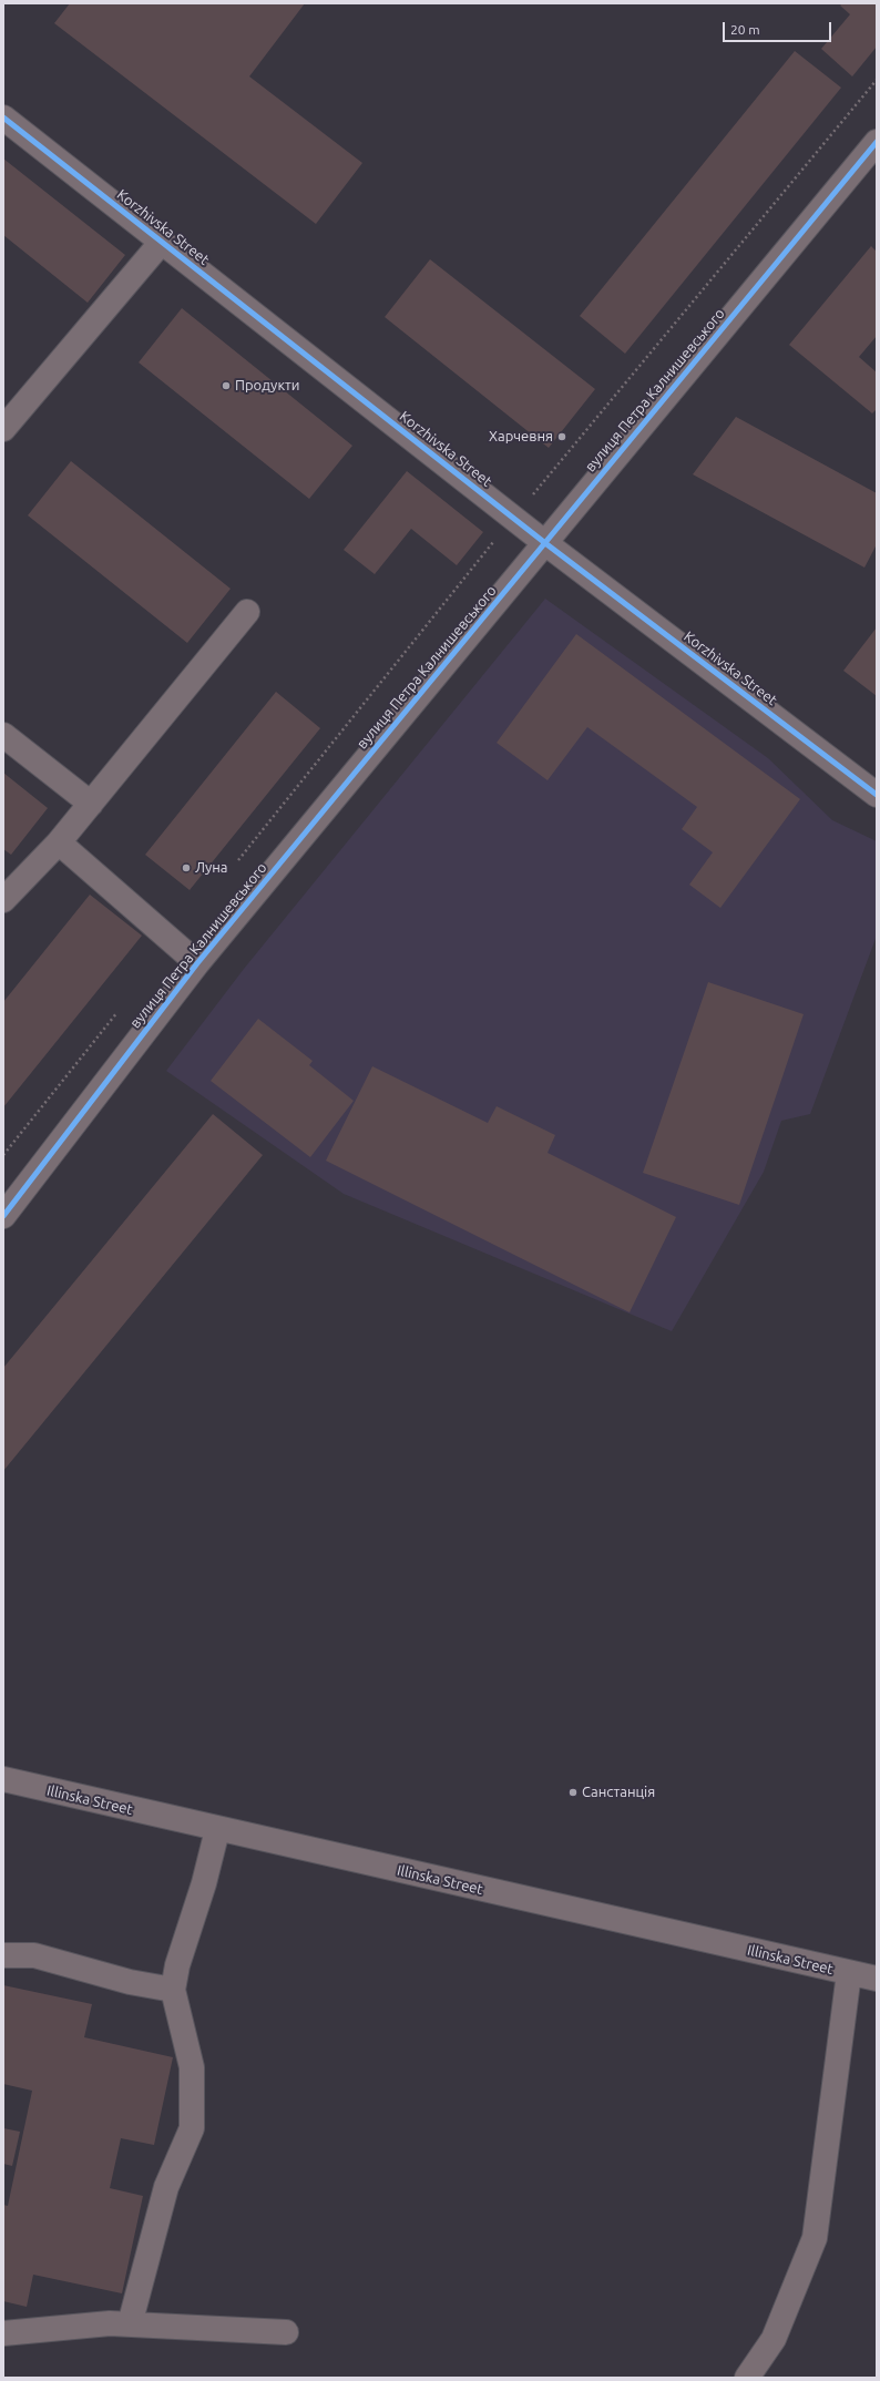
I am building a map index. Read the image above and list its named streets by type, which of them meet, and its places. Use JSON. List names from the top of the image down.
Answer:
{
  "streets": {
    "street": ["Korzhivska Street", "вулиця Петра Калнишевського", "Illinska Street"]
  },
  "crossings": [
    ["Korzhivska Street", "вулиця Петра Калнишевського"]
  ],
  "places": [
    "Продукти",
    "Харчевня",
    "Луна",
    "Санстанція"
  ],
  "scale_bar": "20 m"
}
